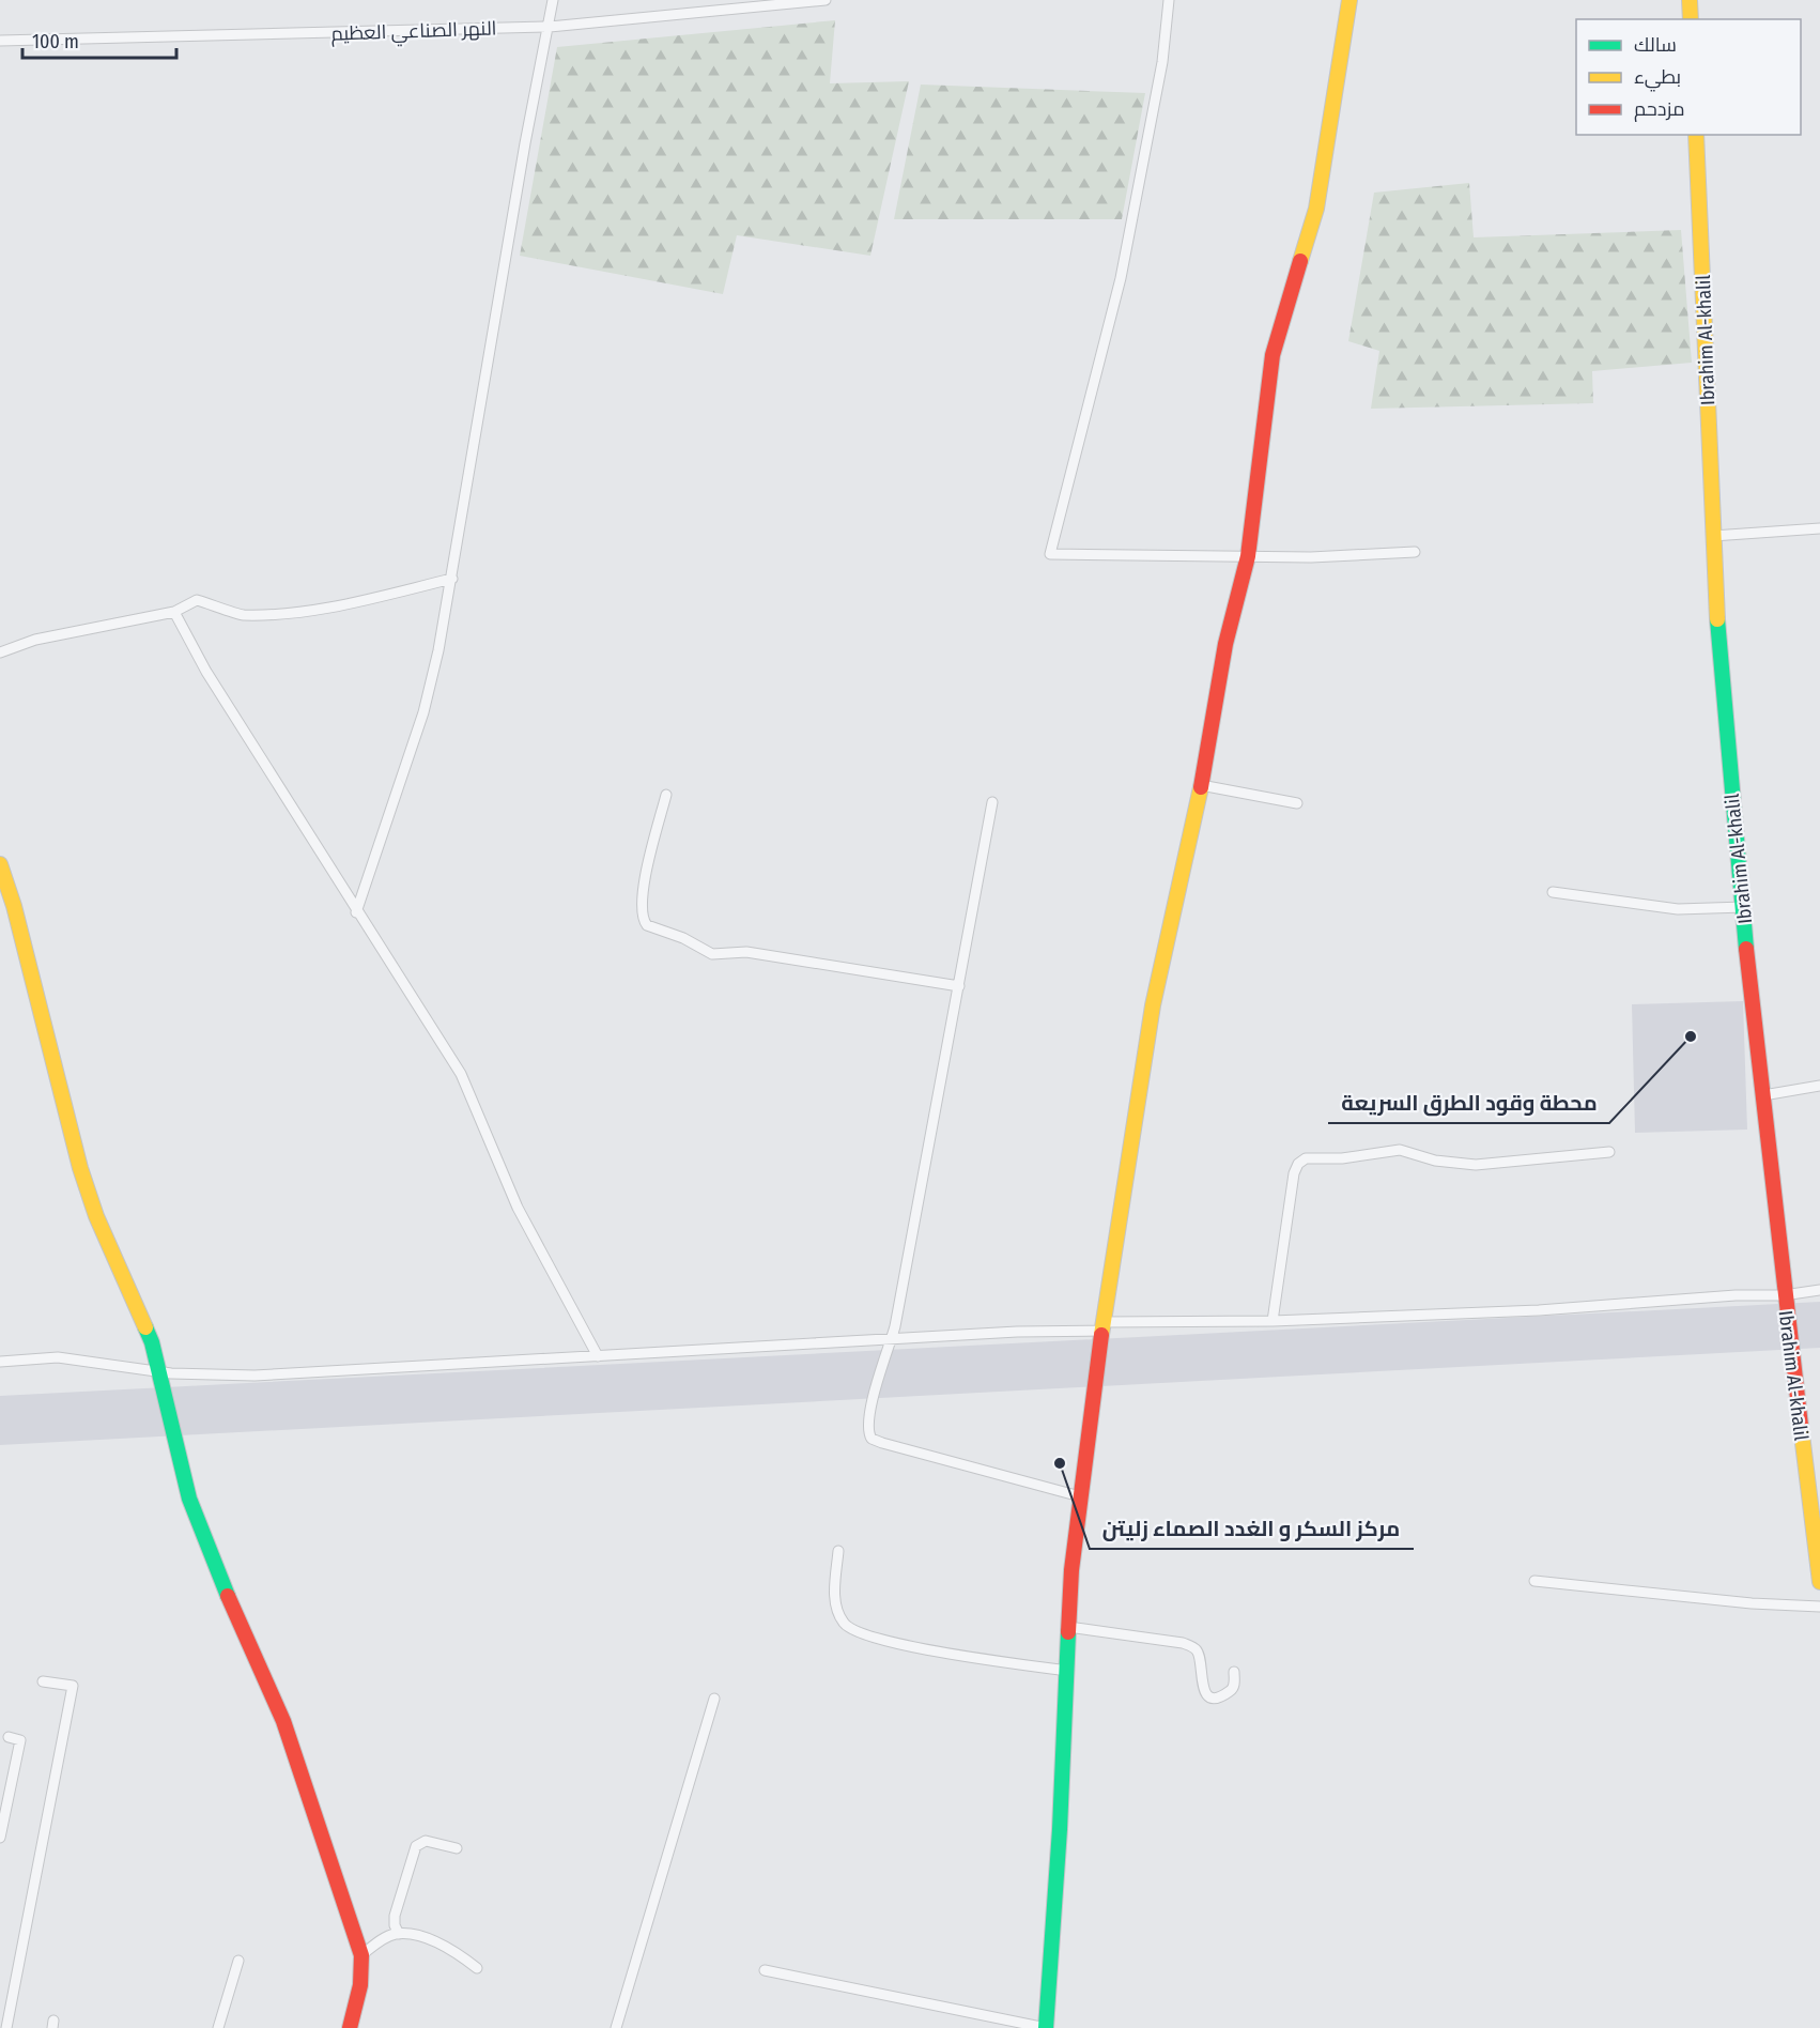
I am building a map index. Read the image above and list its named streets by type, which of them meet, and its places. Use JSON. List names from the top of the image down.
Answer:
{
  "streets": {
    "street": ["النهر الصناعي العظيم", "Ibrahim Al-khalil"]
  },
  "places": ["محطة وقود الطرق السريعة", "مركز السكر و الغدد الصماء زليتن"],
  "legend": ["سالك", "بطيء", "مزدحم"],
  "scale_bar": "100 m"
}
